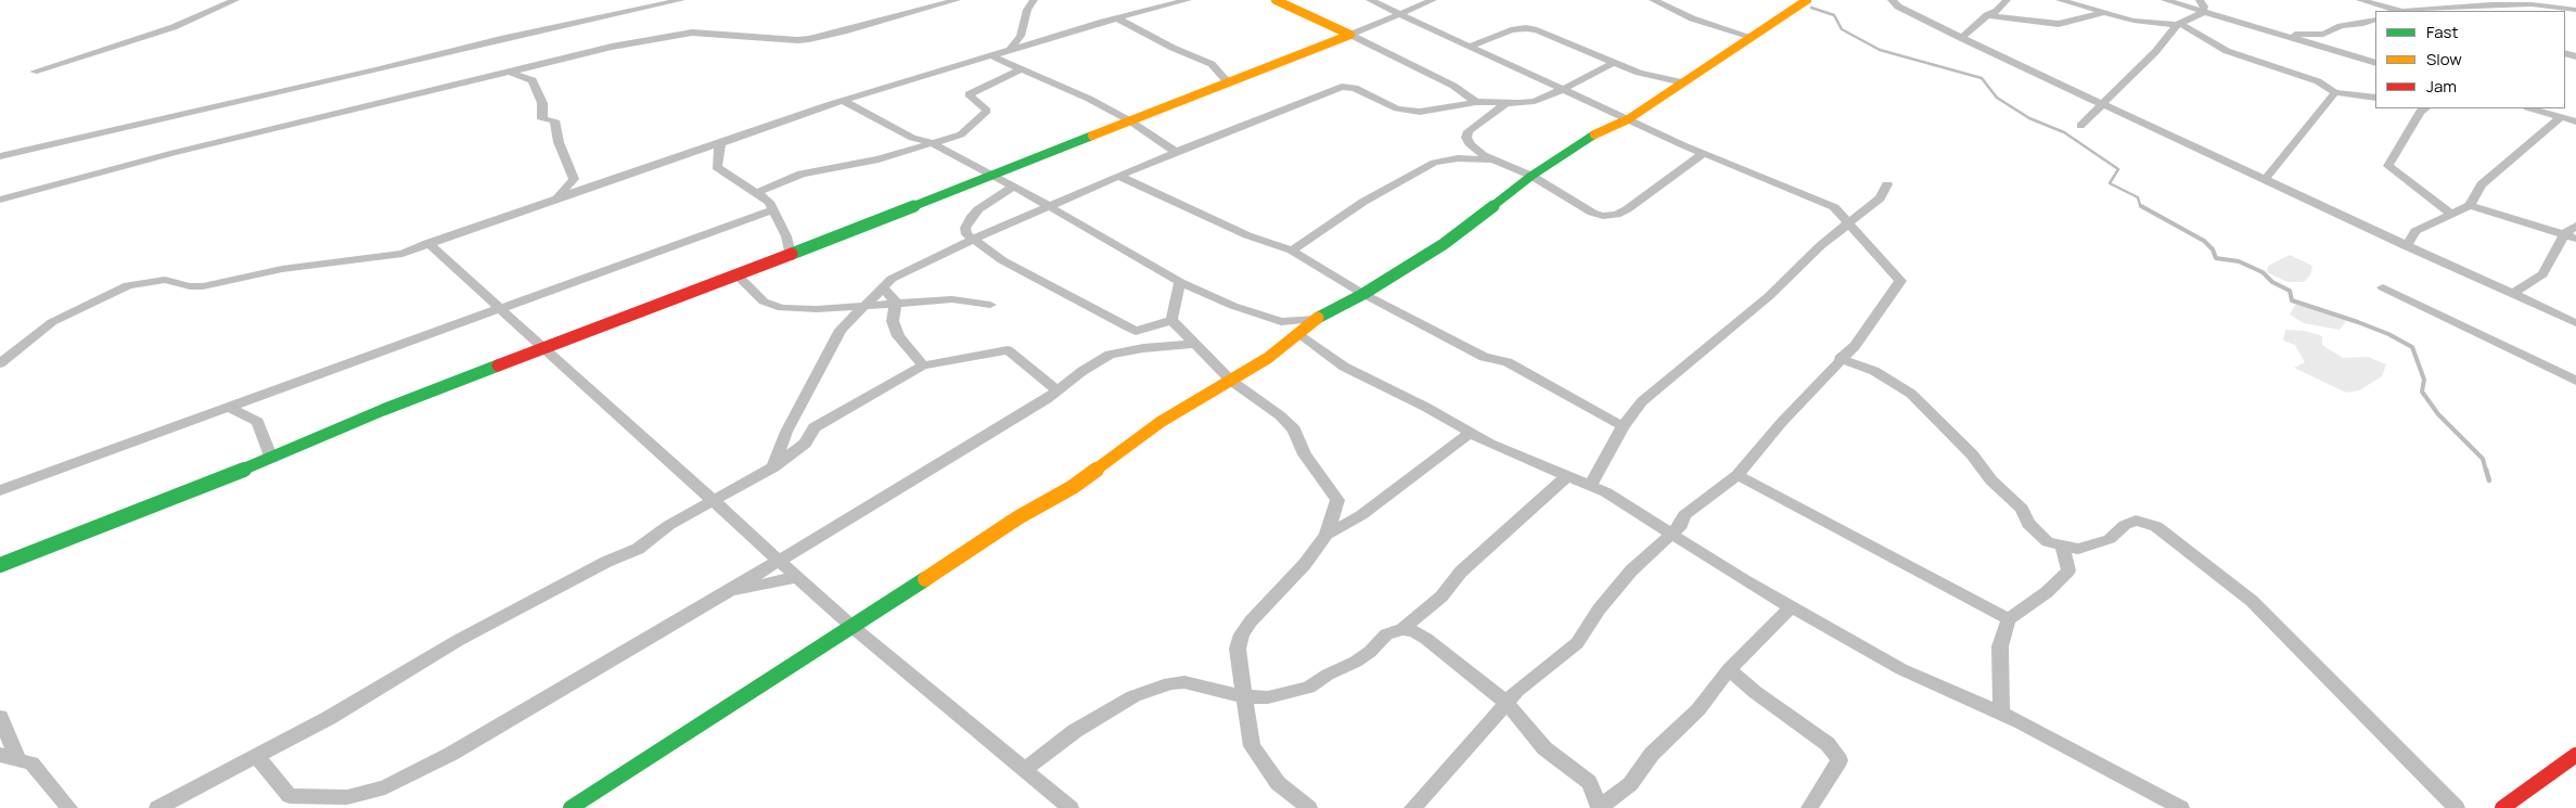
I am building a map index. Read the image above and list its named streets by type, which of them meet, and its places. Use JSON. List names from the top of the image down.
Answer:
{
  "legend": ["Fast", "Slow", "Jam"]
}
